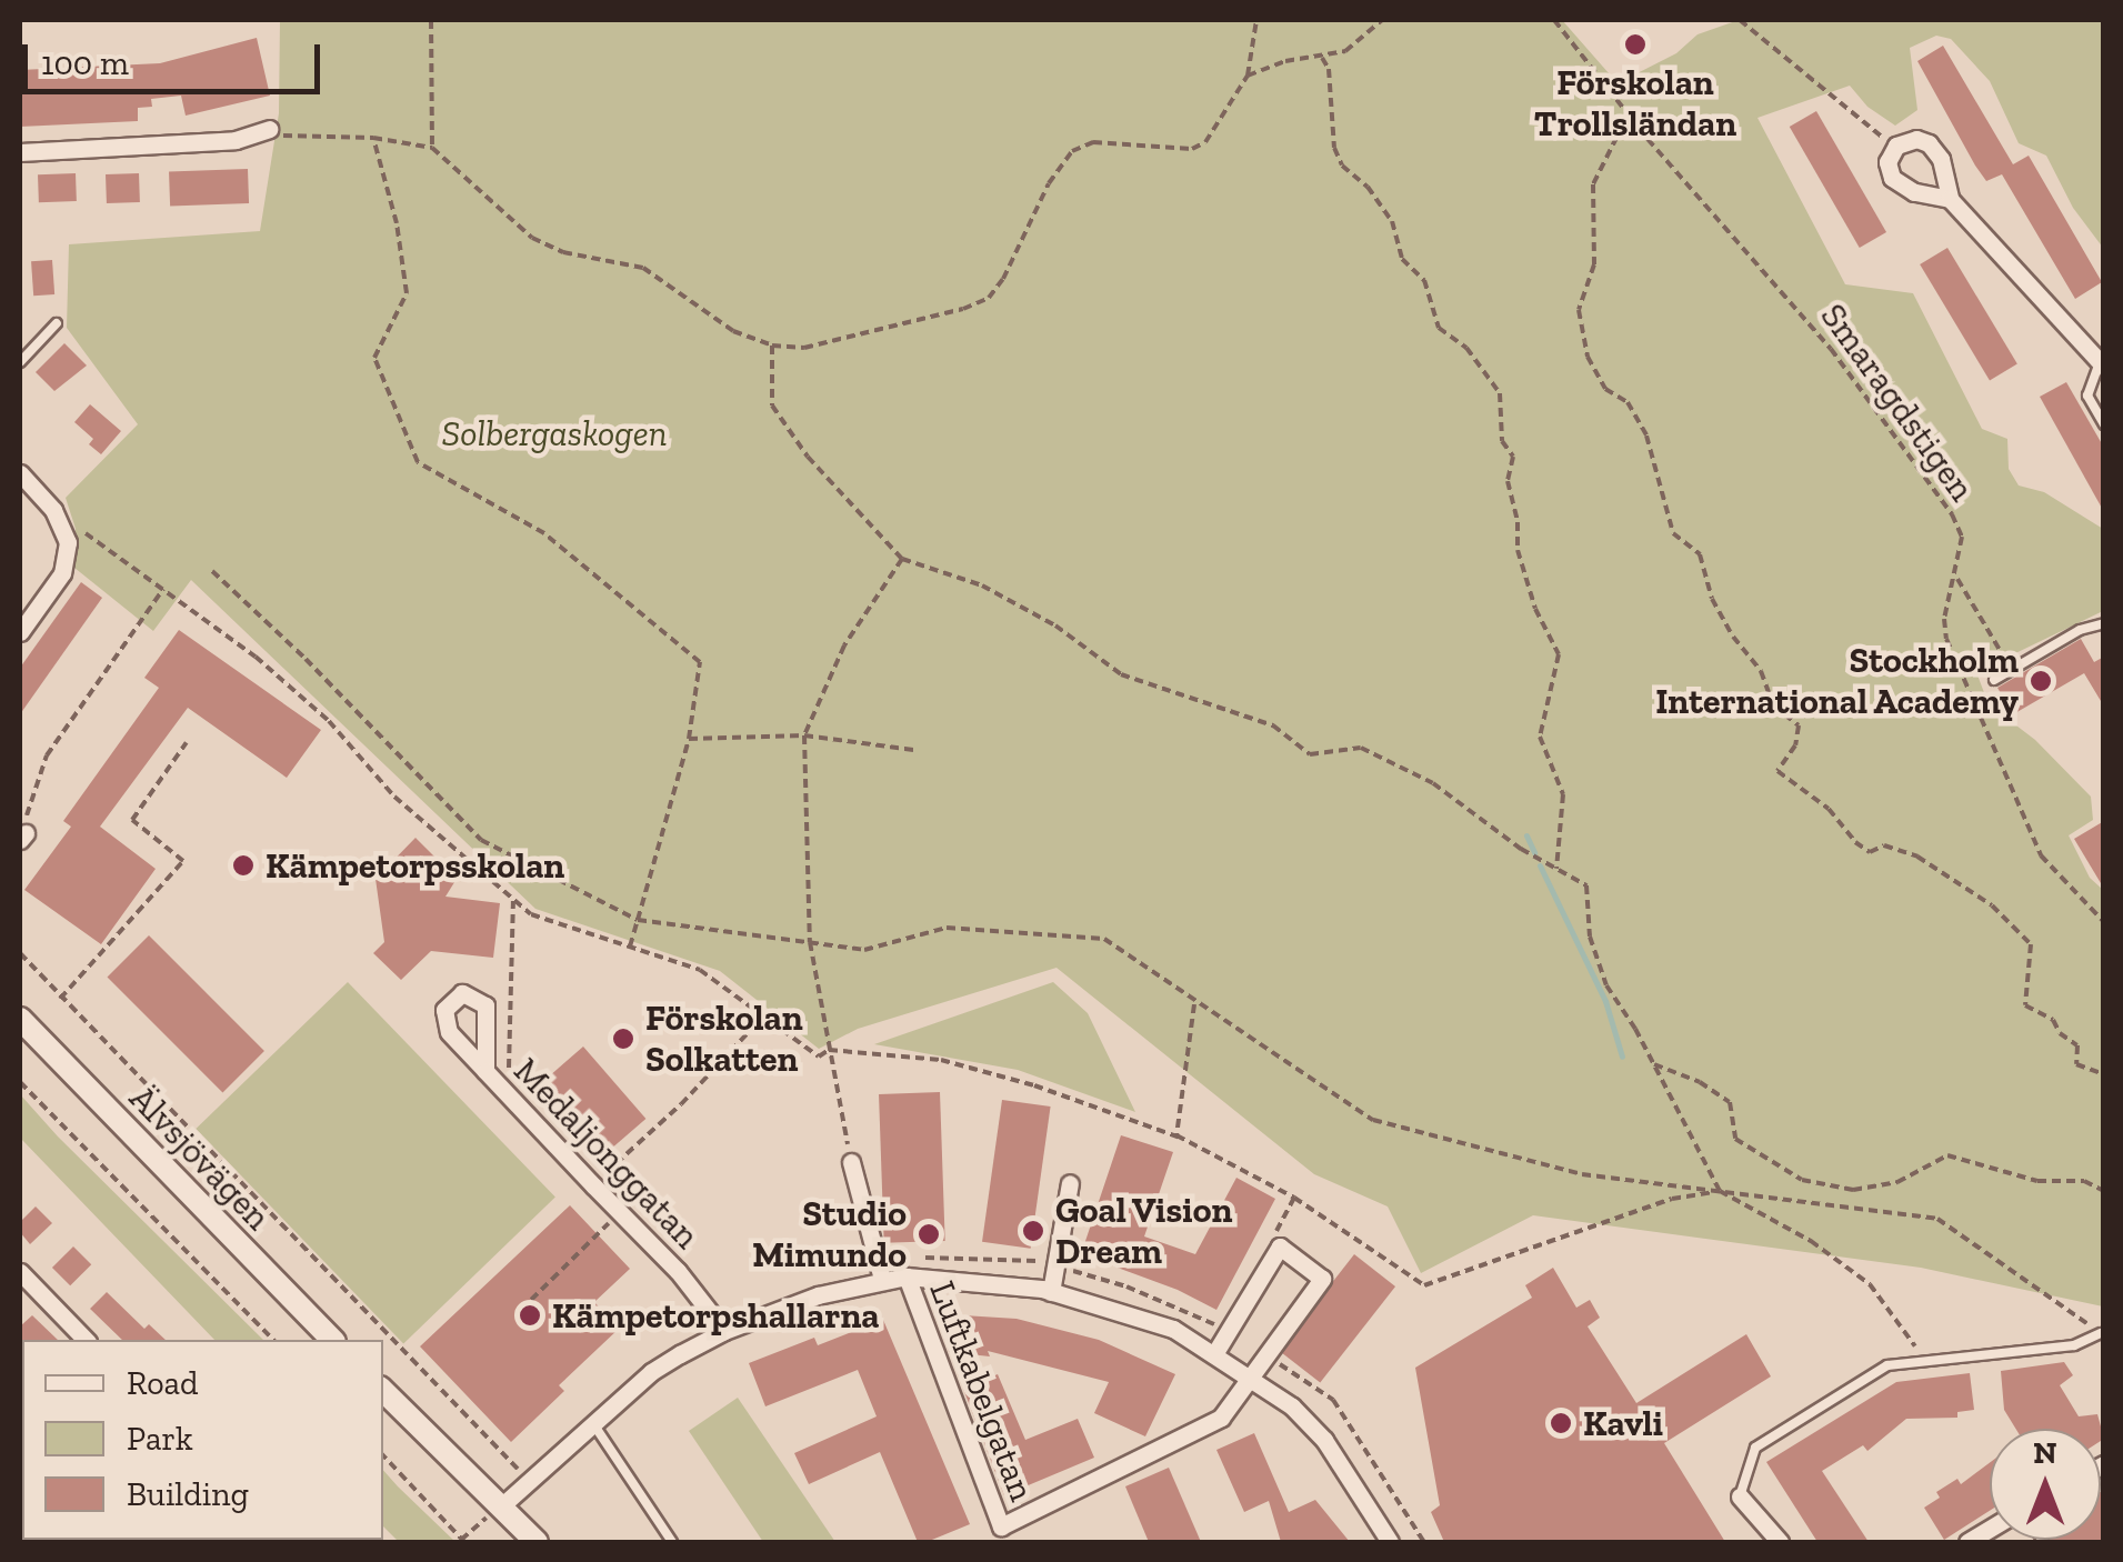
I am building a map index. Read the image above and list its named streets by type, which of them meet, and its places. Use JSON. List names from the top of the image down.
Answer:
{
  "streets": {
    "main road": ["Älvsjövägen"],
    "street": ["Medaljonggatan", "Luftkabelgatan"],
    "path": ["Smaragdstigen"]
  },
  "parks": ["Solbergaskogen"],
  "places": [
    "Förskolan Trollsländan",
    "Stockholm International Academy",
    "Kämpetorpsskolan",
    "Förskolan Solkatten",
    "Goal Vision Dream",
    "Studio Mimundo",
    "Kämpetorpshallarna",
    "Kavli"
  ],
  "legend": ["Road", "Park", "Building"],
  "scale_bar": "100 m",
  "north": "top"
}
